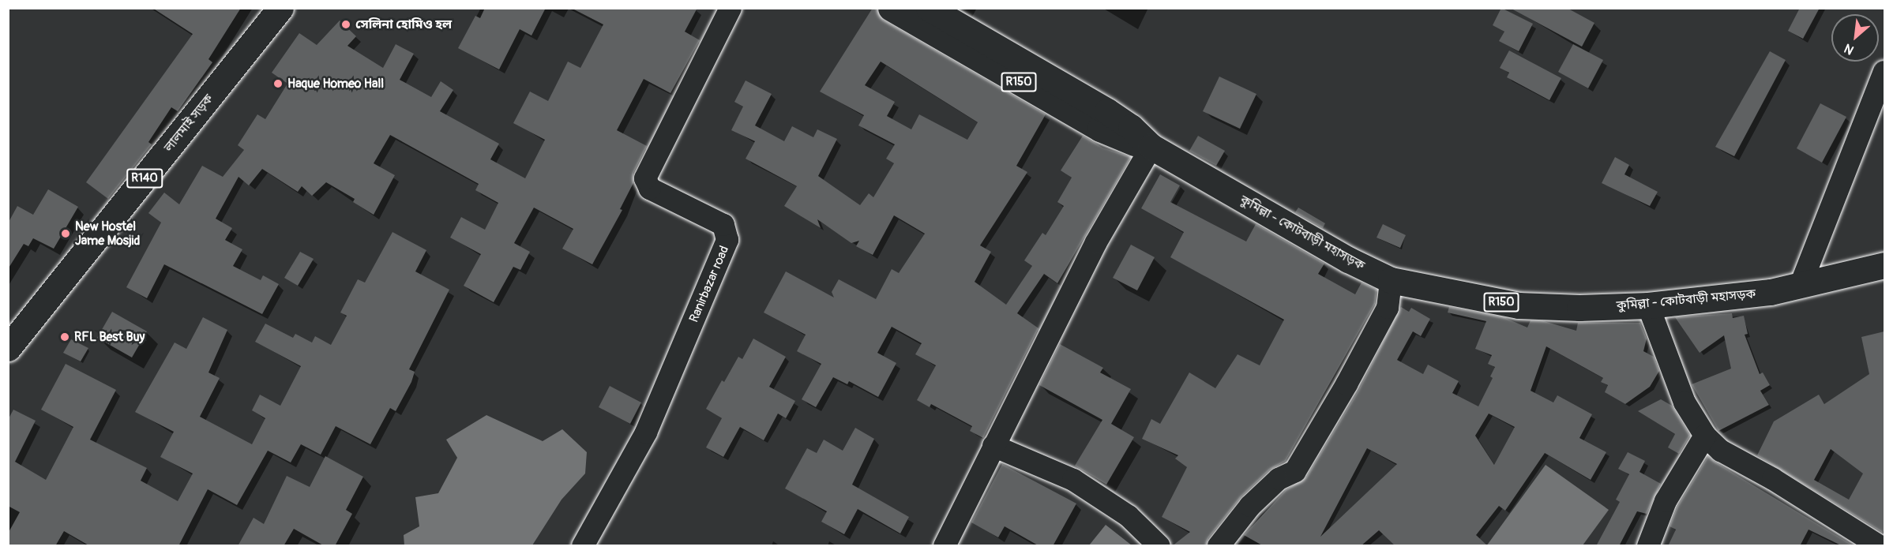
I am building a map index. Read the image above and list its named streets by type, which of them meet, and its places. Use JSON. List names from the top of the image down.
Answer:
{
  "streets": {
    "main road": [
      "R150",
      "লালমাই সড়ক",
      "R140",
      "কুমিল্লা - কোটবাড়ী মহাসড়ক"
    ],
    "street": ["Ranirbazar road"]
  },
  "places": [
    "সেলিনা হোমিও হল",
    "Haque Homeo Hall",
    "New Hostel Jame Mosjid",
    "RFL Best Buy"
  ],
  "north": "bottom left"
}
